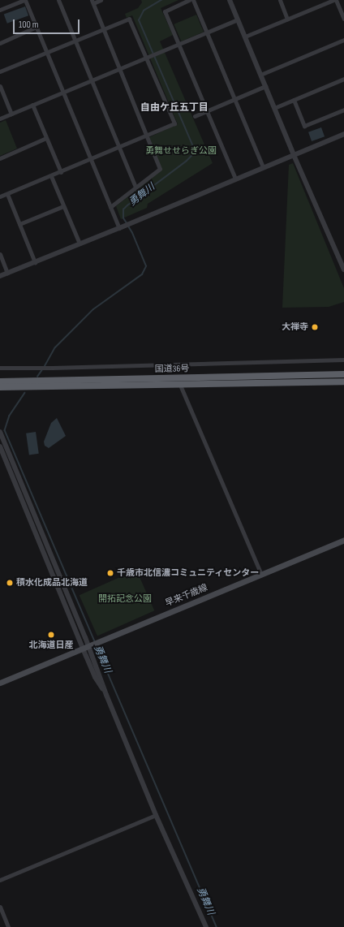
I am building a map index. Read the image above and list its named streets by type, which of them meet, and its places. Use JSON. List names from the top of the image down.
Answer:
{
  "streets": {
    "highway": ["国道36号"],
    "main road": ["早来千歳線"]
  },
  "districts": ["自由ケ丘五丁目"],
  "water": ["勇舞川"],
  "parks": ["勇舞せせらぎ公園", "開拓記念公園"],
  "places": [
    "大禅寺",
    "千歳市北信濃コミュニティセンター",
    "積水化成品北海道",
    "北海道日産"
  ],
  "scale_bar": "100 m"
}
